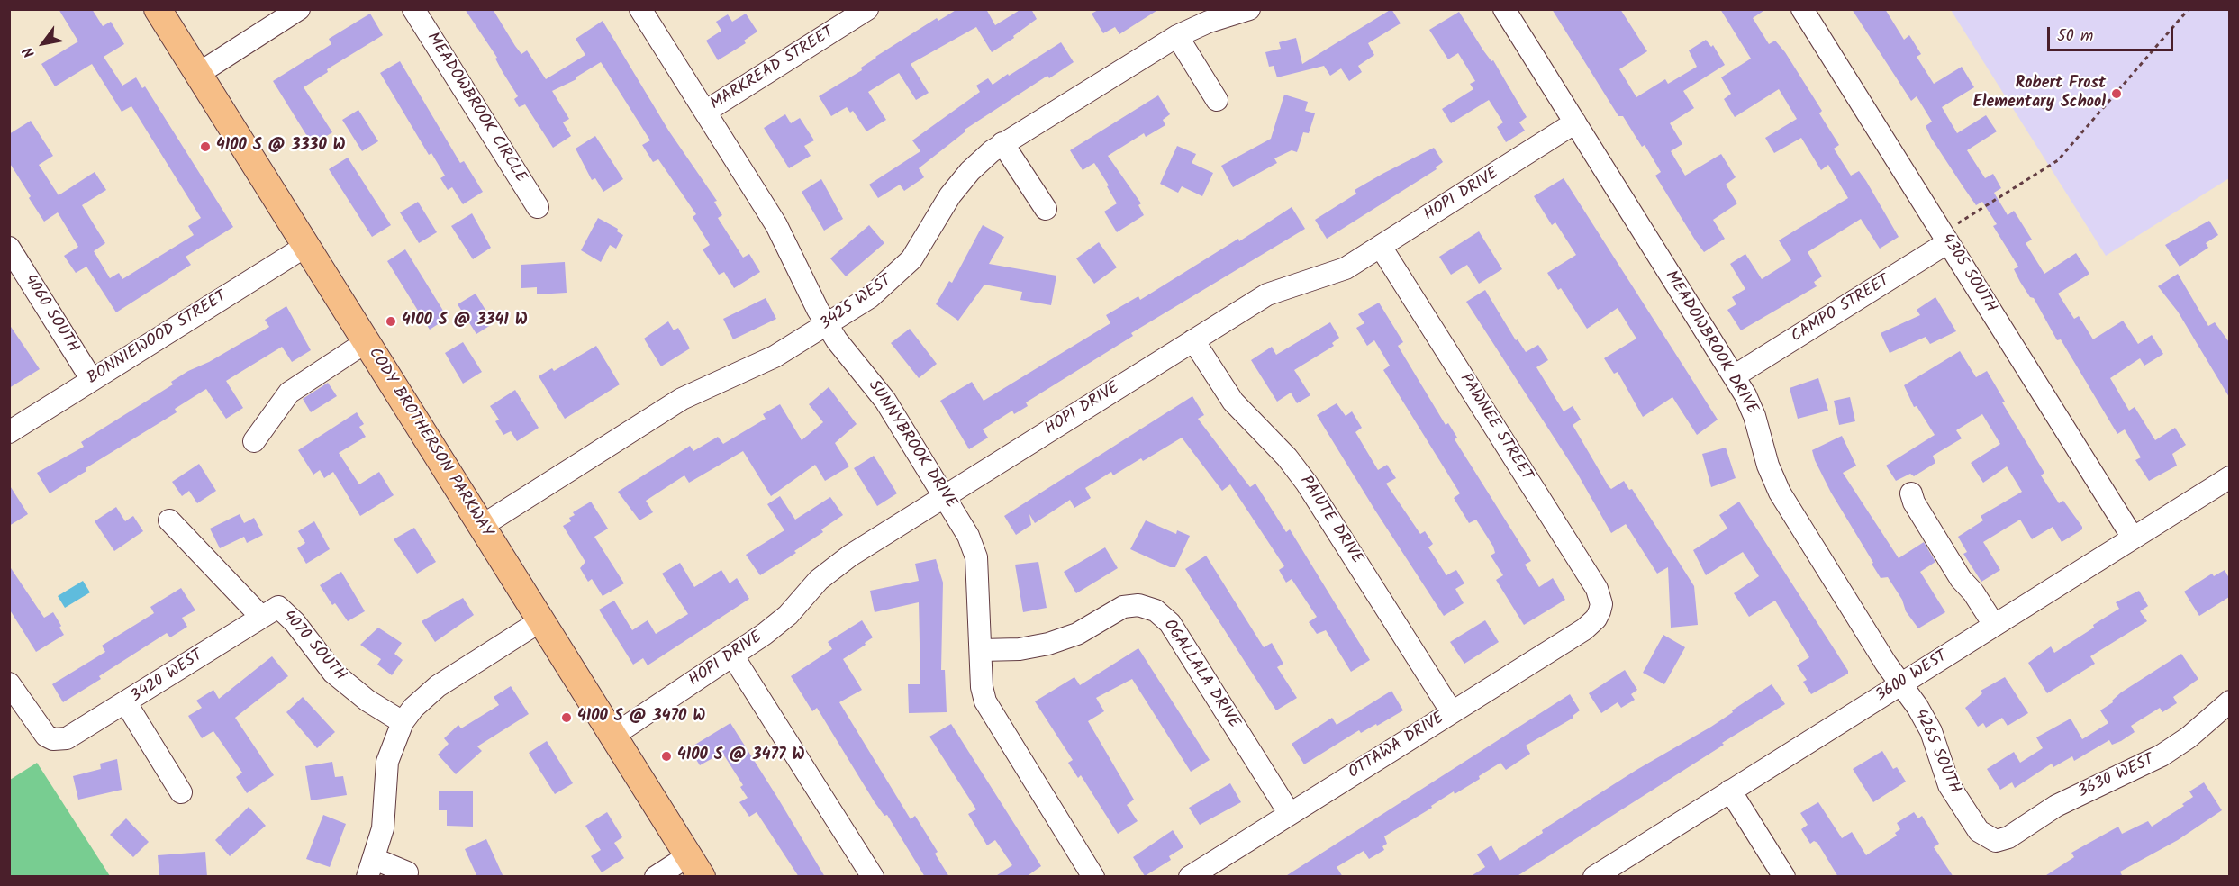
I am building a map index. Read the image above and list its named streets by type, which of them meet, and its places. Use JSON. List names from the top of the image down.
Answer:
{
  "streets": {
    "main road": ["CODY BROTHERSON PARKWAY"],
    "street": [
      "MARKREAD STREET",
      "MEADOWBROOK CIRCLE",
      "HOPI DRIVE",
      "4305 SOUTH",
      "3425 WEST",
      "CAMPO STREET",
      "4060 SOUTH",
      "BONNIEWOOD STREET",
      "MEADOWBROOK DRIVE",
      "PAWNEE STREET",
      "SUNNYBROOK DRIVE",
      "PAIUTE DRIVE",
      "4070 SOUTH",
      "OGALLALA DRIVE",
      "3420 WEST",
      "3600 WEST",
      "OTTAWA DRIVE",
      "4265 SOUTH",
      "3630 WEST"
    ]
  },
  "crossings": [
    ["MARKREAD STREET", "SUNNYBROOK DRIVE"],
    ["HOPI DRIVE", "MEADOWBROOK DRIVE"],
    ["HOPI DRIVE", "PAWNEE STREET"],
    ["HOPI DRIVE", "CODY BROTHERSON PARKWAY"],
    ["HOPI DRIVE", "SUNNYBROOK DRIVE"],
    ["HOPI DRIVE", "PAIUTE DRIVE"],
    ["4305 SOUTH", "CAMPO STREET"],
    ["4305 SOUTH", "3600 WEST"],
    ["3425 WEST", "CODY BROTHERSON PARKWAY"],
    ["3425 WEST", "SUNNYBROOK DRIVE"],
    ["CAMPO STREET", "MEADOWBROOK DRIVE"],
    ["4060 SOUTH", "BONNIEWOOD STREET"],
    ["BONNIEWOOD STREET", "CODY BROTHERSON PARKWAY"],
    ["MEADOWBROOK DRIVE", "3600 WEST"],
    ["MEADOWBROOK DRIVE", "4265 SOUTH"],
    ["PAWNEE STREET", "OTTAWA DRIVE"],
    ["SUNNYBROOK DRIVE", "OGALLALA DRIVE"],
    ["PAIUTE DRIVE", "OTTAWA DRIVE"],
    ["4070 SOUTH", "3420 WEST"],
    ["OGALLALA DRIVE", "OTTAWA DRIVE"],
    ["3600 WEST", "4265 SOUTH"],
    ["4265 SOUTH", "3630 WEST"]
  ],
  "places": [
    "Robert Frost Elementary School",
    "4100 S @ 3330 W",
    "4100 S @ 3341 W",
    "4100 S @ 3470 W",
    "4100 S @ 3477 W"
  ],
  "scale_bar": "50 m",
  "north": "bottom left"
}
